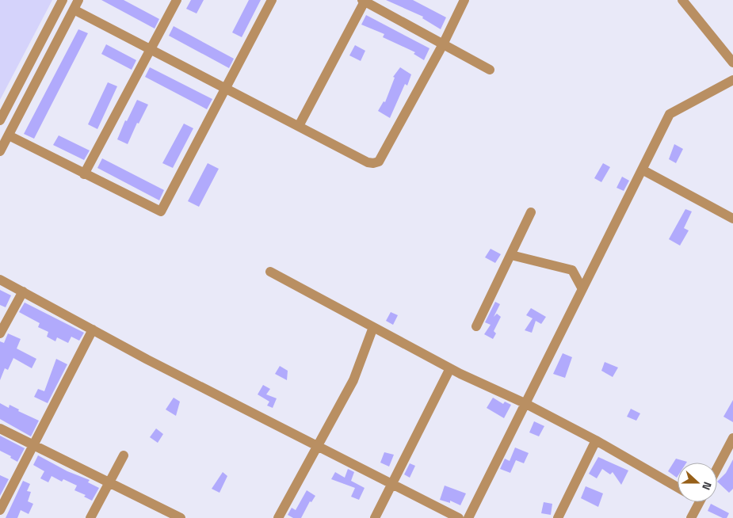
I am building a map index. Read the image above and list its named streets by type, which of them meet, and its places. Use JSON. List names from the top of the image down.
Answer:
{
  "north": "right"
}
